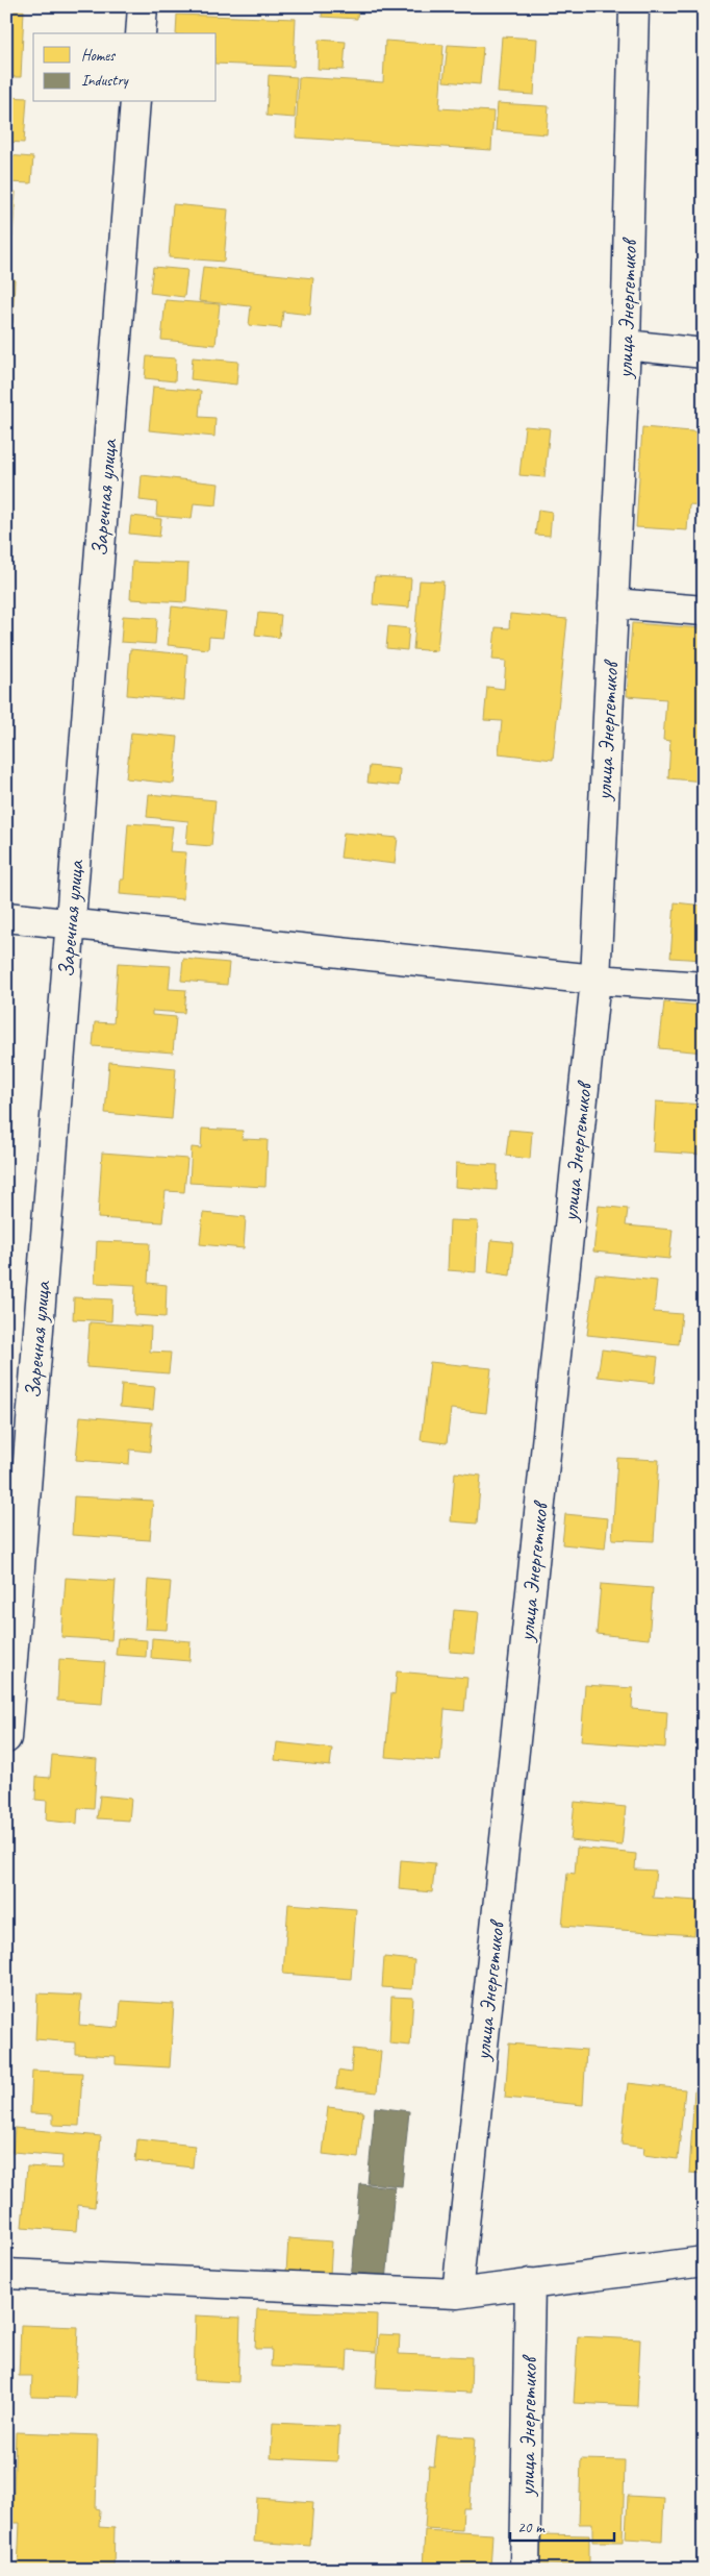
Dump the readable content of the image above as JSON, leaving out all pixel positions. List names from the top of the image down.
{
  "streets": {
    "street": ["улица Энергетиков", "Заречная улица"]
  },
  "legend": ["Homes", "Industry"],
  "scale_bar": "20 m"
}
